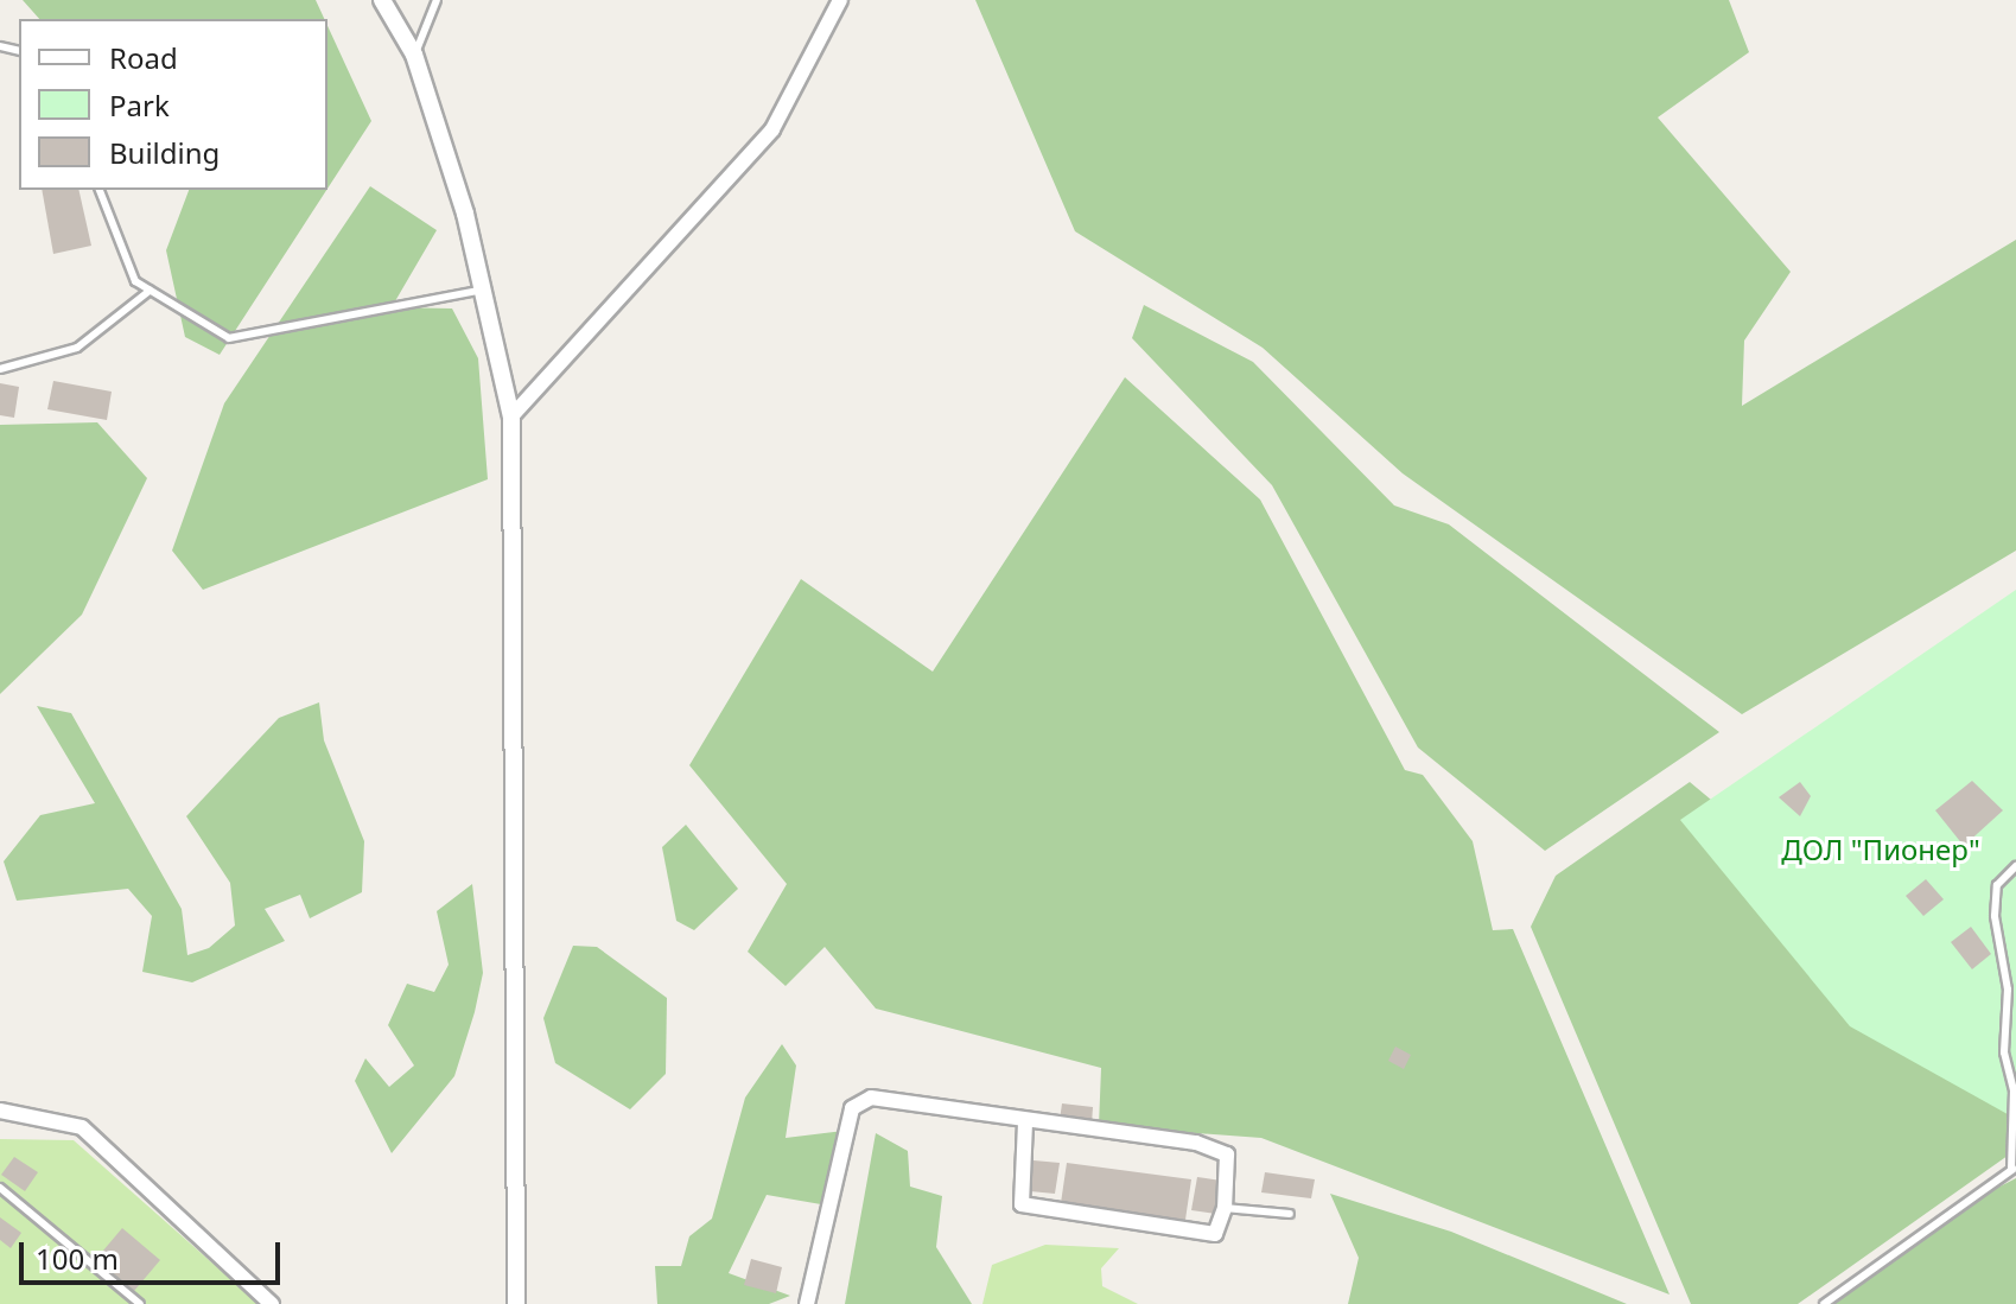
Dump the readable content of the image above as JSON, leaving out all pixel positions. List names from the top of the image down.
{
  "parks": ["ДОЛ \"Пионер\""],
  "legend": ["Road", "Park", "Building"],
  "scale_bar": "100 m"
}
